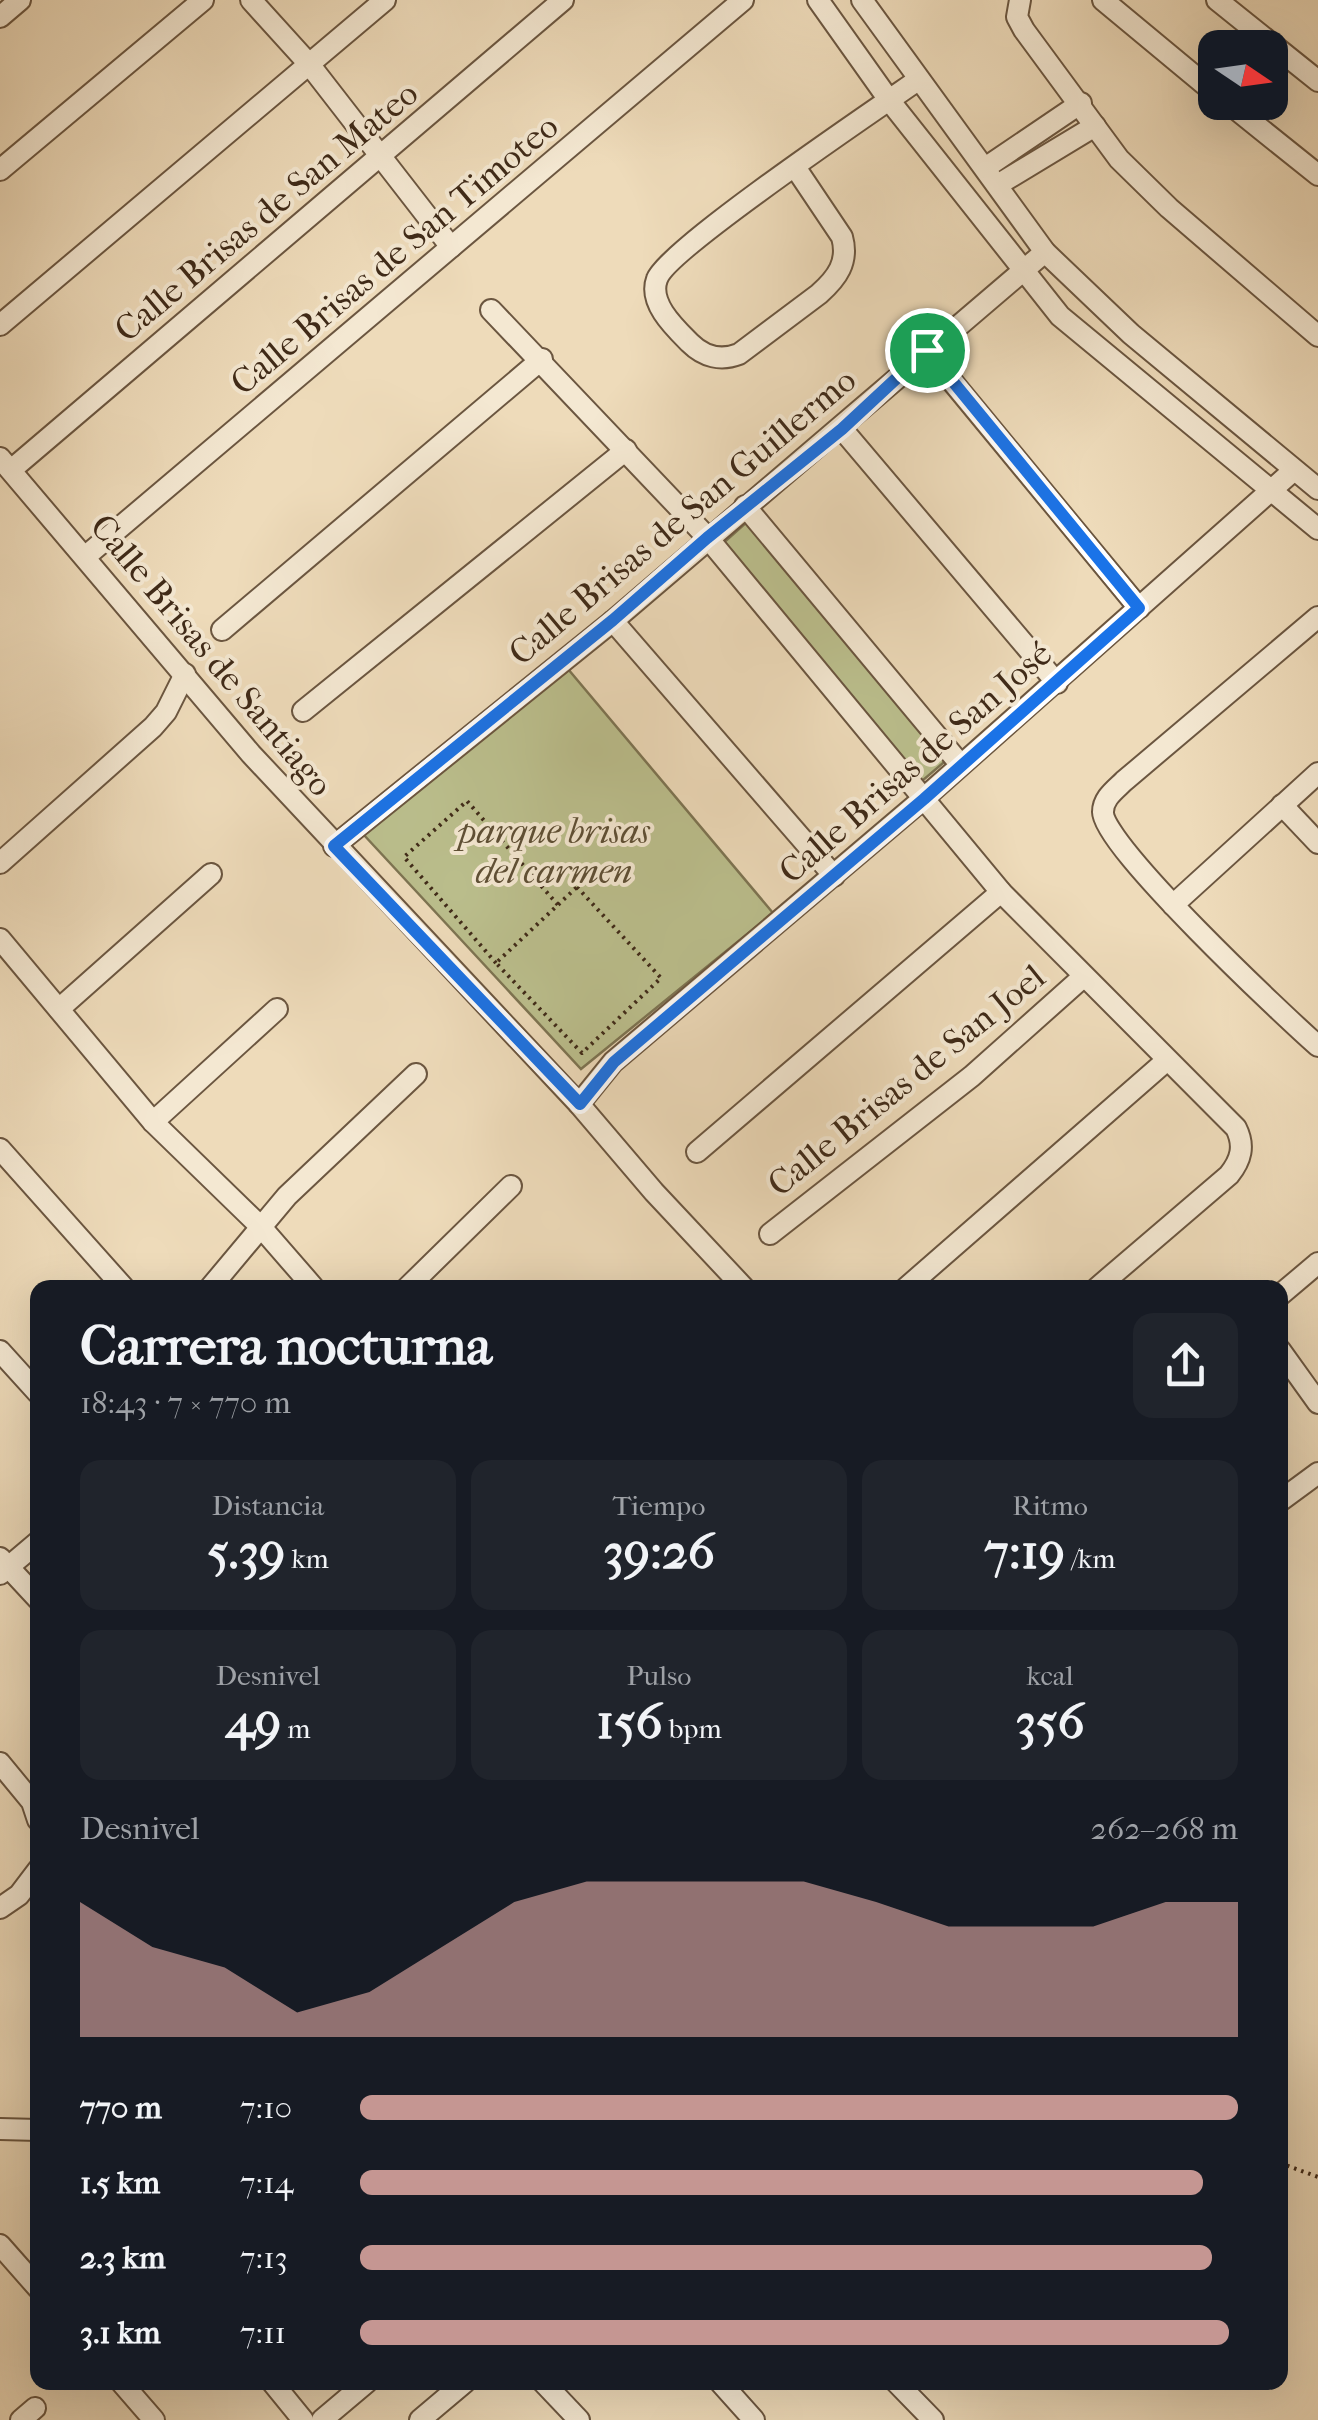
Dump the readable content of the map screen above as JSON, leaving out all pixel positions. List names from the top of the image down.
{
  "streets": {
    "street": [
      "Calle Brisas de San Mateo",
      "Calle Brisas de San Timoteo",
      "Calle Brisas de San Guillermo",
      "Calle Brisas de Santiago",
      "Calle Brisas de San José",
      "Calle Brisas de San Joel"
    ]
  },
  "crossings": [
    ["Calle Brisas de San Mateo", "Calle Brisas de Santiago"],
    ["Calle Brisas de San Timoteo", "Calle Brisas de Santiago"],
    ["Calle Brisas de San Guillermo", "Calle Brisas de Santiago"],
    ["Calle Brisas de Santiago", "Calle Brisas de San José"]
  ],
  "parks": ["parque brisas del carmen"],
  "north": "right",
  "page": {
    "heading": ["Carrera nocturna", "18:43 · 7 × 770 m"],
    "stats": [
      ["Distancia", "5.39 km"],
      ["Tiempo", "39:26"],
      ["Ritmo", "7:19 /km"],
      ["Desnivel", "49 m"],
      ["Pulso", "156 bpm"],
      ["kcal", "356"]
    ],
    "chart": ["Desnivel", "262–268 m"],
    "list": [
      {
        "name": "770 m",
        "note": "7:10"
      },
      {
        "name": "1.5 km",
        "note": "7:14"
      },
      {
        "name": "2.3 km",
        "note": "7:13"
      },
      {
        "name": "3.1 km",
        "note": "7:11"
      }
    ]
  }
}
